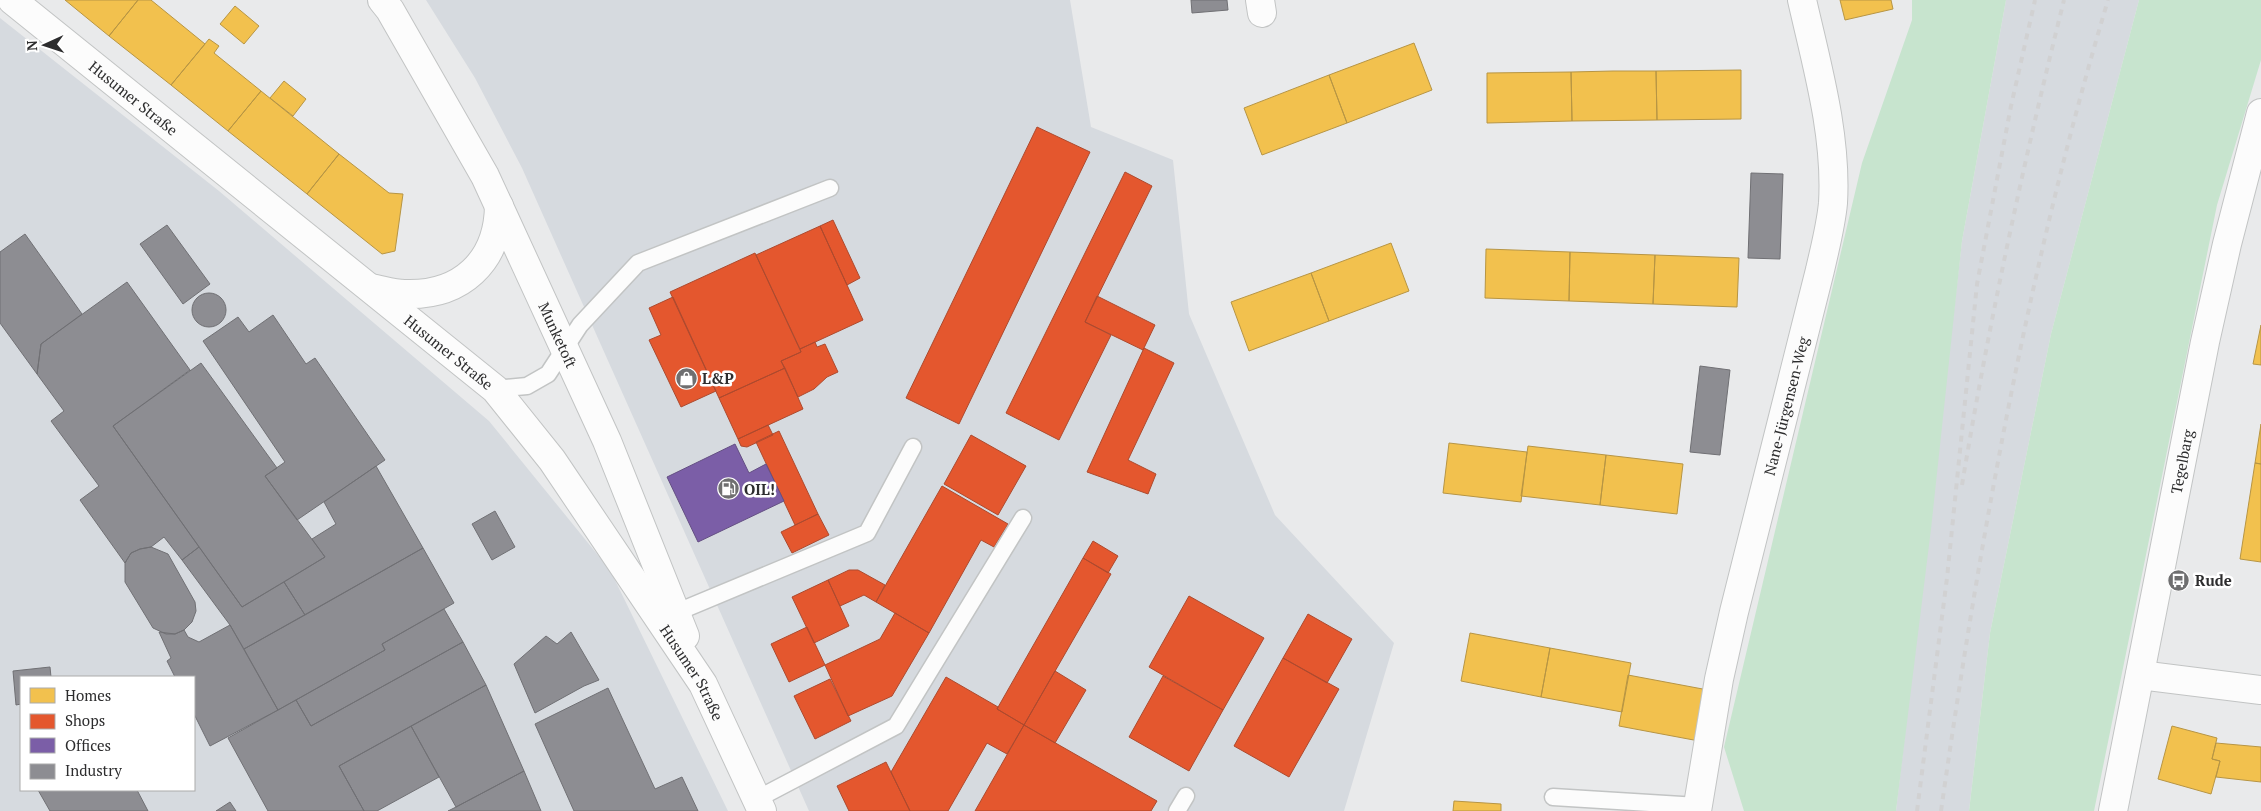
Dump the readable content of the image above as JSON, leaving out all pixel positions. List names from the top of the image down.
{
  "streets": {
    "main road": [
      "Husumer Straße",
      "Munketoft",
      "Nane-Jürgensen-Weg",
      "Tegelbarg"
    ]
  },
  "crossings": [
    ["Husumer Straße", "Munketoft"]
  ],
  "places": {
    "shop": ["L&P"],
    "fuel station": ["OIL!"],
    "bus stop": ["Rude"]
  },
  "legend": [
    "Homes",
    "Shops",
    "Offices",
    "Industry"
  ],
  "north": "left"
}
